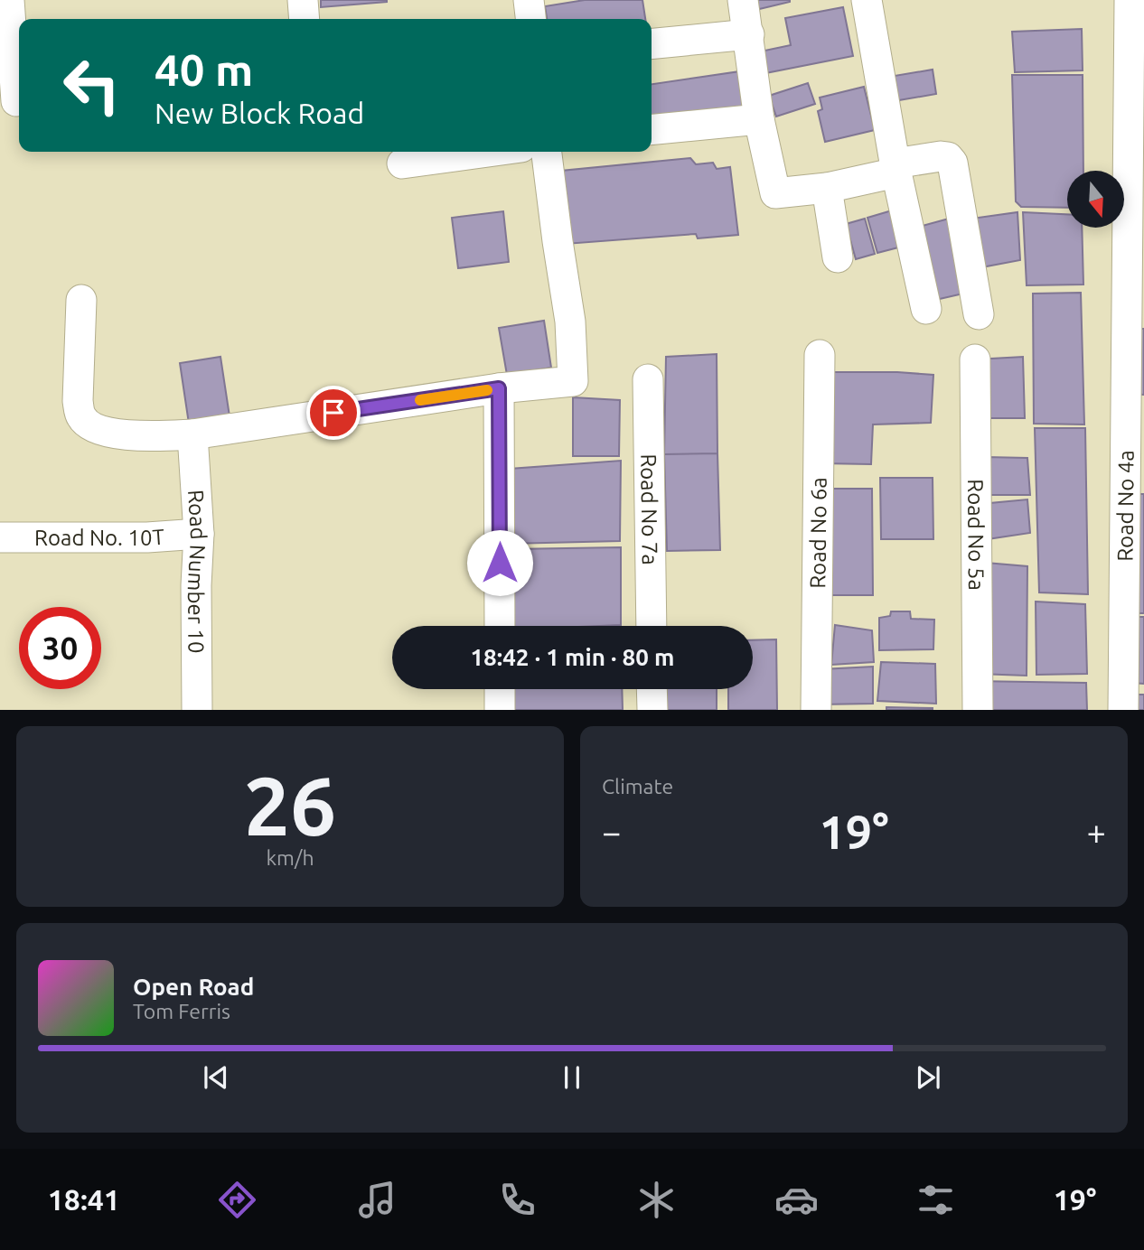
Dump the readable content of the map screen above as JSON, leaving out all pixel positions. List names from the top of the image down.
{
  "streets": {
    "street": [
      "Road No 4a",
      "Road No 7a",
      "Road No 6a",
      "Road No 5a",
      "Road No. 10T",
      "Road Number 10"
    ]
  },
  "crossings": [
    ["Road No. 10T", "Road Number 10"]
  ],
  "north": "bottom",
  "page": {
    "turn": ["40 m", "New Block Road"],
    "limit": "30",
    "trip": "18:42 · 1 min · 80 m",
    "tile": [
      ["26", "km/h"],
      "Climate"
    ],
    "heat": ["−", "19°", "+"],
    "song": ["Open Road", "Tom Ferris"],
    "tabs": ["18:41", "19°"]
  }
}
